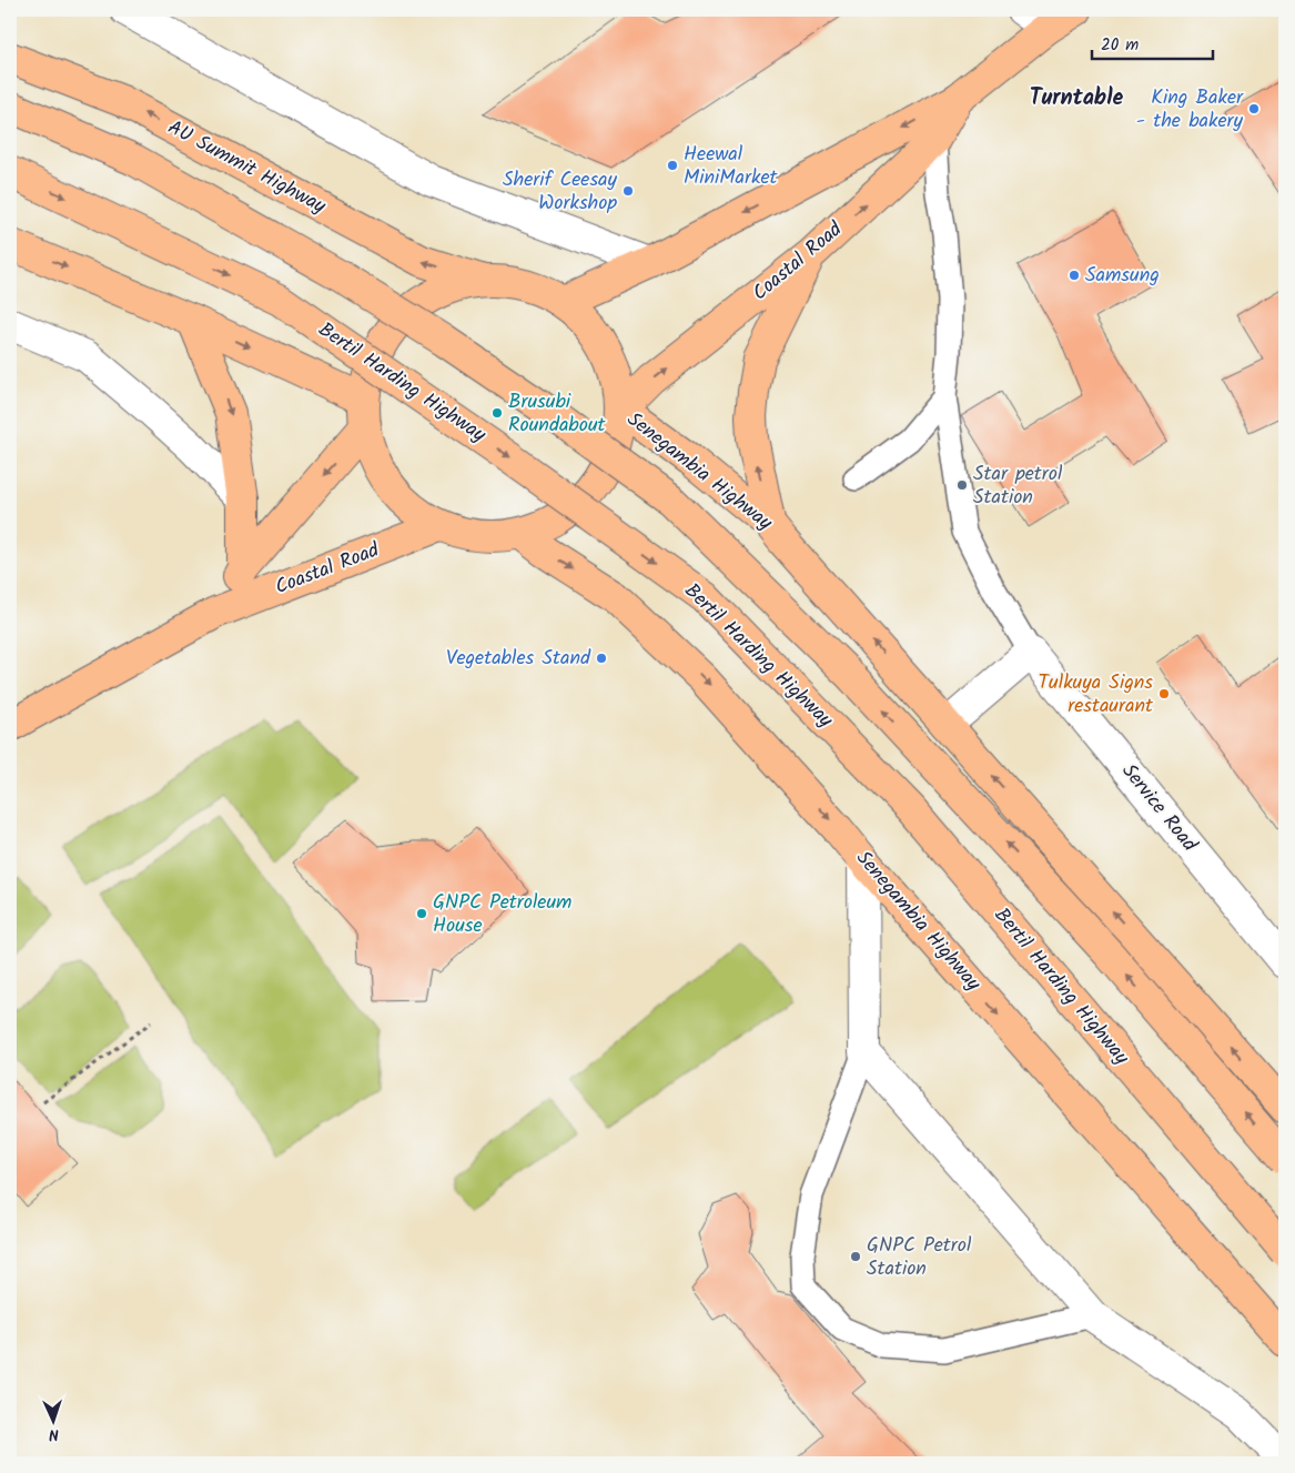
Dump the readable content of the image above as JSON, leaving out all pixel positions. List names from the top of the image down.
{
  "streets": {
    "main road": [
      "AU Summit Highway",
      "Coastal Road",
      "Bertil Harding Highway",
      "Senegambia Highway"
    ],
    "street": ["Service Road"]
  },
  "crossings": [
    ["Coastal Road", "Senegambia Highway"]
  ],
  "districts": ["Turntable"],
  "places": [
    "King Baker - the bakery",
    "Heewal MiniMarket",
    "Sherif Ceesay Workshop",
    "Samsung",
    "Brusubi Roundabout",
    "Star petrol Station",
    "Vegetables Stand",
    "Tulkuya Signs restaurant",
    "GNPC Petroleum House",
    "GNPC Petrol Station"
  ],
  "scale_bar": "20 m",
  "north": "bottom"
}
